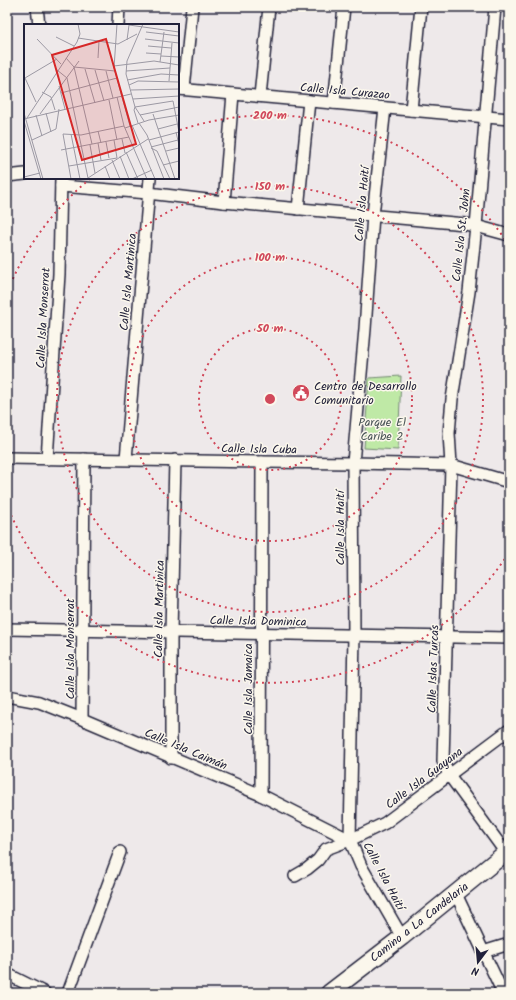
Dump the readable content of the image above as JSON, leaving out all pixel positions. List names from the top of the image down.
{
  "streets": {
    "street": [
      "Calle Isla Curazao",
      "Calle Isla Haití",
      "Calle Isla St. John",
      "Calle Isla Martinica",
      "Calle Isla Monserrat",
      "Calle Isla Cuba",
      "Calle Isla Dominica",
      "Calle Islas Turcas",
      "Calle Isla Jamaica",
      "Calle Isla Caimán",
      "Calle Isla Guayana",
      "Camino a La Candelaria"
    ]
  },
  "crossings": [
    ["Calle Isla Curazao", "Calle Isla Haití"],
    ["Calle Isla Curazao", "Calle Isla St. John"],
    ["Calle Isla Haití", "Calle Isla Cuba"],
    ["Calle Isla Haití", "Calle Isla Dominica"],
    ["Calle Isla Haití", "Calle Isla Caimán"],
    ["Calle Isla Haití", "Calle Isla Guayana"],
    ["Calle Isla Haití", "Camino a La Candelaria"],
    ["Calle Isla St. John", "Calle Isla Cuba"],
    ["Calle Isla St. John", "Calle Islas Turcas"],
    ["Calle Isla Martinica", "Calle Isla Cuba"],
    ["Calle Isla Martinica", "Calle Isla Dominica"],
    ["Calle Isla Martinica", "Calle Isla Caimán"],
    ["Calle Isla Monserrat", "Calle Isla Cuba"],
    ["Calle Isla Monserrat", "Calle Isla Dominica"],
    ["Calle Isla Monserrat", "Calle Isla Caimán"],
    ["Calle Isla Cuba", "Calle Islas Turcas"],
    ["Calle Isla Cuba", "Calle Isla Jamaica"],
    ["Calle Isla Dominica", "Calle Islas Turcas"],
    ["Calle Isla Dominica", "Calle Isla Jamaica"],
    ["Calle Islas Turcas", "Calle Isla Guayana"],
    ["Calle Islas Turcas", "Camino a La Candelaria"],
    ["Calle Isla Jamaica", "Calle Isla Caimán"],
    ["Calle Isla Caimán", "Calle Isla Guayana"]
  ],
  "parks": ["Parque El Caribe 2"],
  "places": {
    "public building": ["Centro de Desarrollo Comunitario"]
  },
  "north": "bottom",
  "rings": [
    "200 m",
    "150 m",
    "100 m",
    "50 m"
  ]
}
